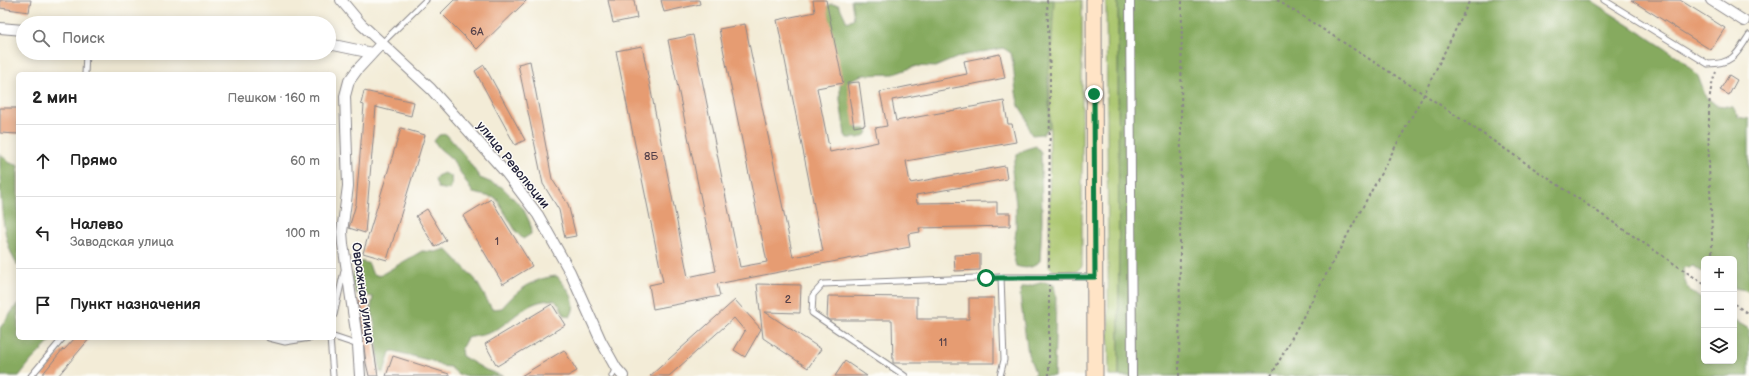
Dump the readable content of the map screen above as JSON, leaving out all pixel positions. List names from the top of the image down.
{
  "streets": {
    "street": ["улица Революции", "Овражная улица"]
  },
  "crossings": [
    ["улица Революции", "Овражная улица"]
  ],
  "house_numbers": [
    "6А",
    "8Б",
    "1",
    "2",
    "11"
  ],
  "page": {
    "search": "Поиск",
    "heading": ["2 мин", "Пешком · 160 m"],
    "list": [
      ["Прямо", "60 m"],
      ["Налево", "Заводская улица", "100 m"],
      "Пункт назначения"
    ],
    "map_buttons": ["+", "−"]
  }
}
